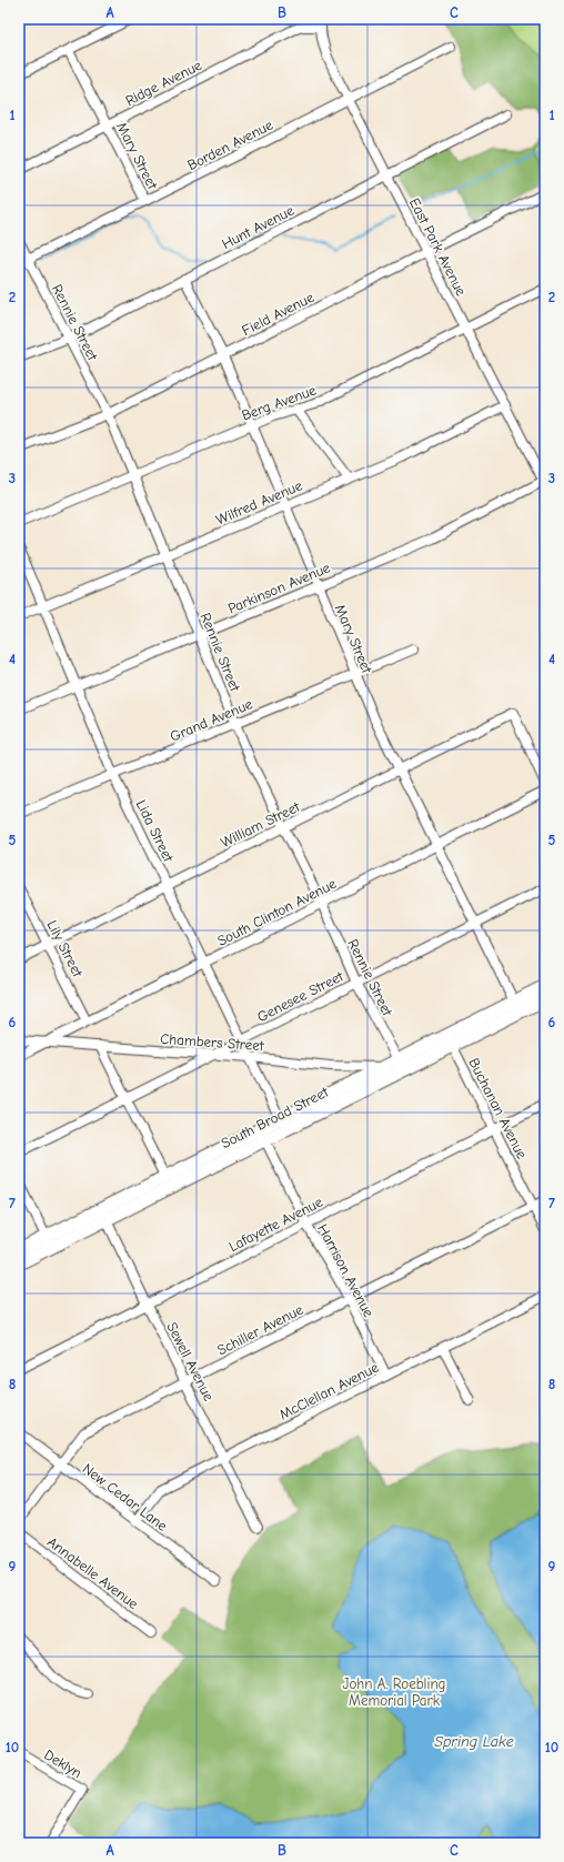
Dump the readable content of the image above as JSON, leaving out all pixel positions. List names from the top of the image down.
{
  "streets": {
    "main road": ["South Broad Street"],
    "street": [
      "Ridge Avenue",
      "Borden Avenue",
      "Mary Street",
      "Hunt Avenue",
      "East Park Avenue",
      "Field Avenue",
      "Rennie Street",
      "Berg Avenue",
      "Wilfred Avenue",
      "Parkinson Avenue",
      "Grand Avenue",
      "William Street",
      "Lida Street",
      "South Clinton Avenue",
      "Lily Street",
      "Genesee Street",
      "Chambers Street",
      "Buchanan Avenue",
      "Lafayette Avenue",
      "Harrison Avenue",
      "Schiller Avenue",
      "Sewell Avenue",
      "McClellan Avenue",
      "New Cedar Lane",
      "Annabelle Avenue",
      "Deklyn"
    ]
  },
  "crossings": [
    ["Ridge Avenue", "Mary Street"],
    ["Ridge Avenue", "East Park Avenue"],
    ["Borden Avenue", "Mary Street"],
    ["Borden Avenue", "East Park Avenue"],
    ["Borden Avenue", "Rennie Street"],
    ["Mary Street", "Hunt Avenue"],
    ["Mary Street", "Field Avenue"],
    ["Mary Street", "Berg Avenue"],
    ["Mary Street", "Wilfred Avenue"],
    ["Mary Street", "Parkinson Avenue"],
    ["Mary Street", "Grand Avenue"],
    ["Mary Street", "William Street"],
    ["Mary Street", "South Clinton Avenue"],
    ["Mary Street", "Genesee Street"],
    ["Mary Street", "South Broad Street"],
    ["Hunt Avenue", "East Park Avenue"],
    ["Hunt Avenue", "Rennie Street"],
    ["East Park Avenue", "Field Avenue"],
    ["East Park Avenue", "Berg Avenue"],
    ["East Park Avenue", "Wilfred Avenue"],
    ["East Park Avenue", "Parkinson Avenue"],
    ["Field Avenue", "Rennie Street"],
    ["Rennie Street", "Berg Avenue"],
    ["Rennie Street", "Wilfred Avenue"],
    ["Rennie Street", "Parkinson Avenue"],
    ["Rennie Street", "Grand Avenue"],
    ["Rennie Street", "William Street"],
    ["Rennie Street", "South Clinton Avenue"],
    ["Rennie Street", "Genesee Street"],
    ["Rennie Street", "South Broad Street"],
    ["Wilfred Avenue", "Lida Street"],
    ["Parkinson Avenue", "Lida Street"],
    ["Grand Avenue", "Lida Street"],
    ["William Street", "Lida Street"],
    ["William Street", "Lily Street"],
    ["Lida Street", "South Clinton Avenue"],
    ["Lida Street", "Genesee Street"],
    ["Lida Street", "Chambers Street"],
    ["Lida Street", "South Broad Street"],
    ["South Clinton Avenue", "Lily Street"],
    ["South Clinton Avenue", "Chambers Street"],
    ["Genesee Street", "Chambers Street"],
    ["Chambers Street", "South Broad Street"],
    ["Buchanan Avenue", "South Broad Street"],
    ["Buchanan Avenue", "Lafayette Avenue"],
    ["Buchanan Avenue", "Schiller Avenue"],
    ["South Broad Street", "Harrison Avenue"],
    ["South Broad Street", "Sewell Avenue"],
    ["Lafayette Avenue", "Harrison Avenue"],
    ["Lafayette Avenue", "Sewell Avenue"],
    ["Harrison Avenue", "Schiller Avenue"],
    ["Harrison Avenue", "McClellan Avenue"],
    ["Schiller Avenue", "Sewell Avenue"],
    ["Schiller Avenue", "New Cedar Lane"],
    ["Sewell Avenue", "McClellan Avenue"],
    ["McClellan Avenue", "New Cedar Lane"]
  ],
  "water": ["Spring Lake"],
  "parks": ["John A. Roebling Memorial Park"],
  "grid": {
    "columns": ["A", "B", "C"],
    "rows": [
      "1",
      "2",
      "3",
      "4",
      "5",
      "6",
      "7",
      "8",
      "9",
      "10"
    ]
  }
}
